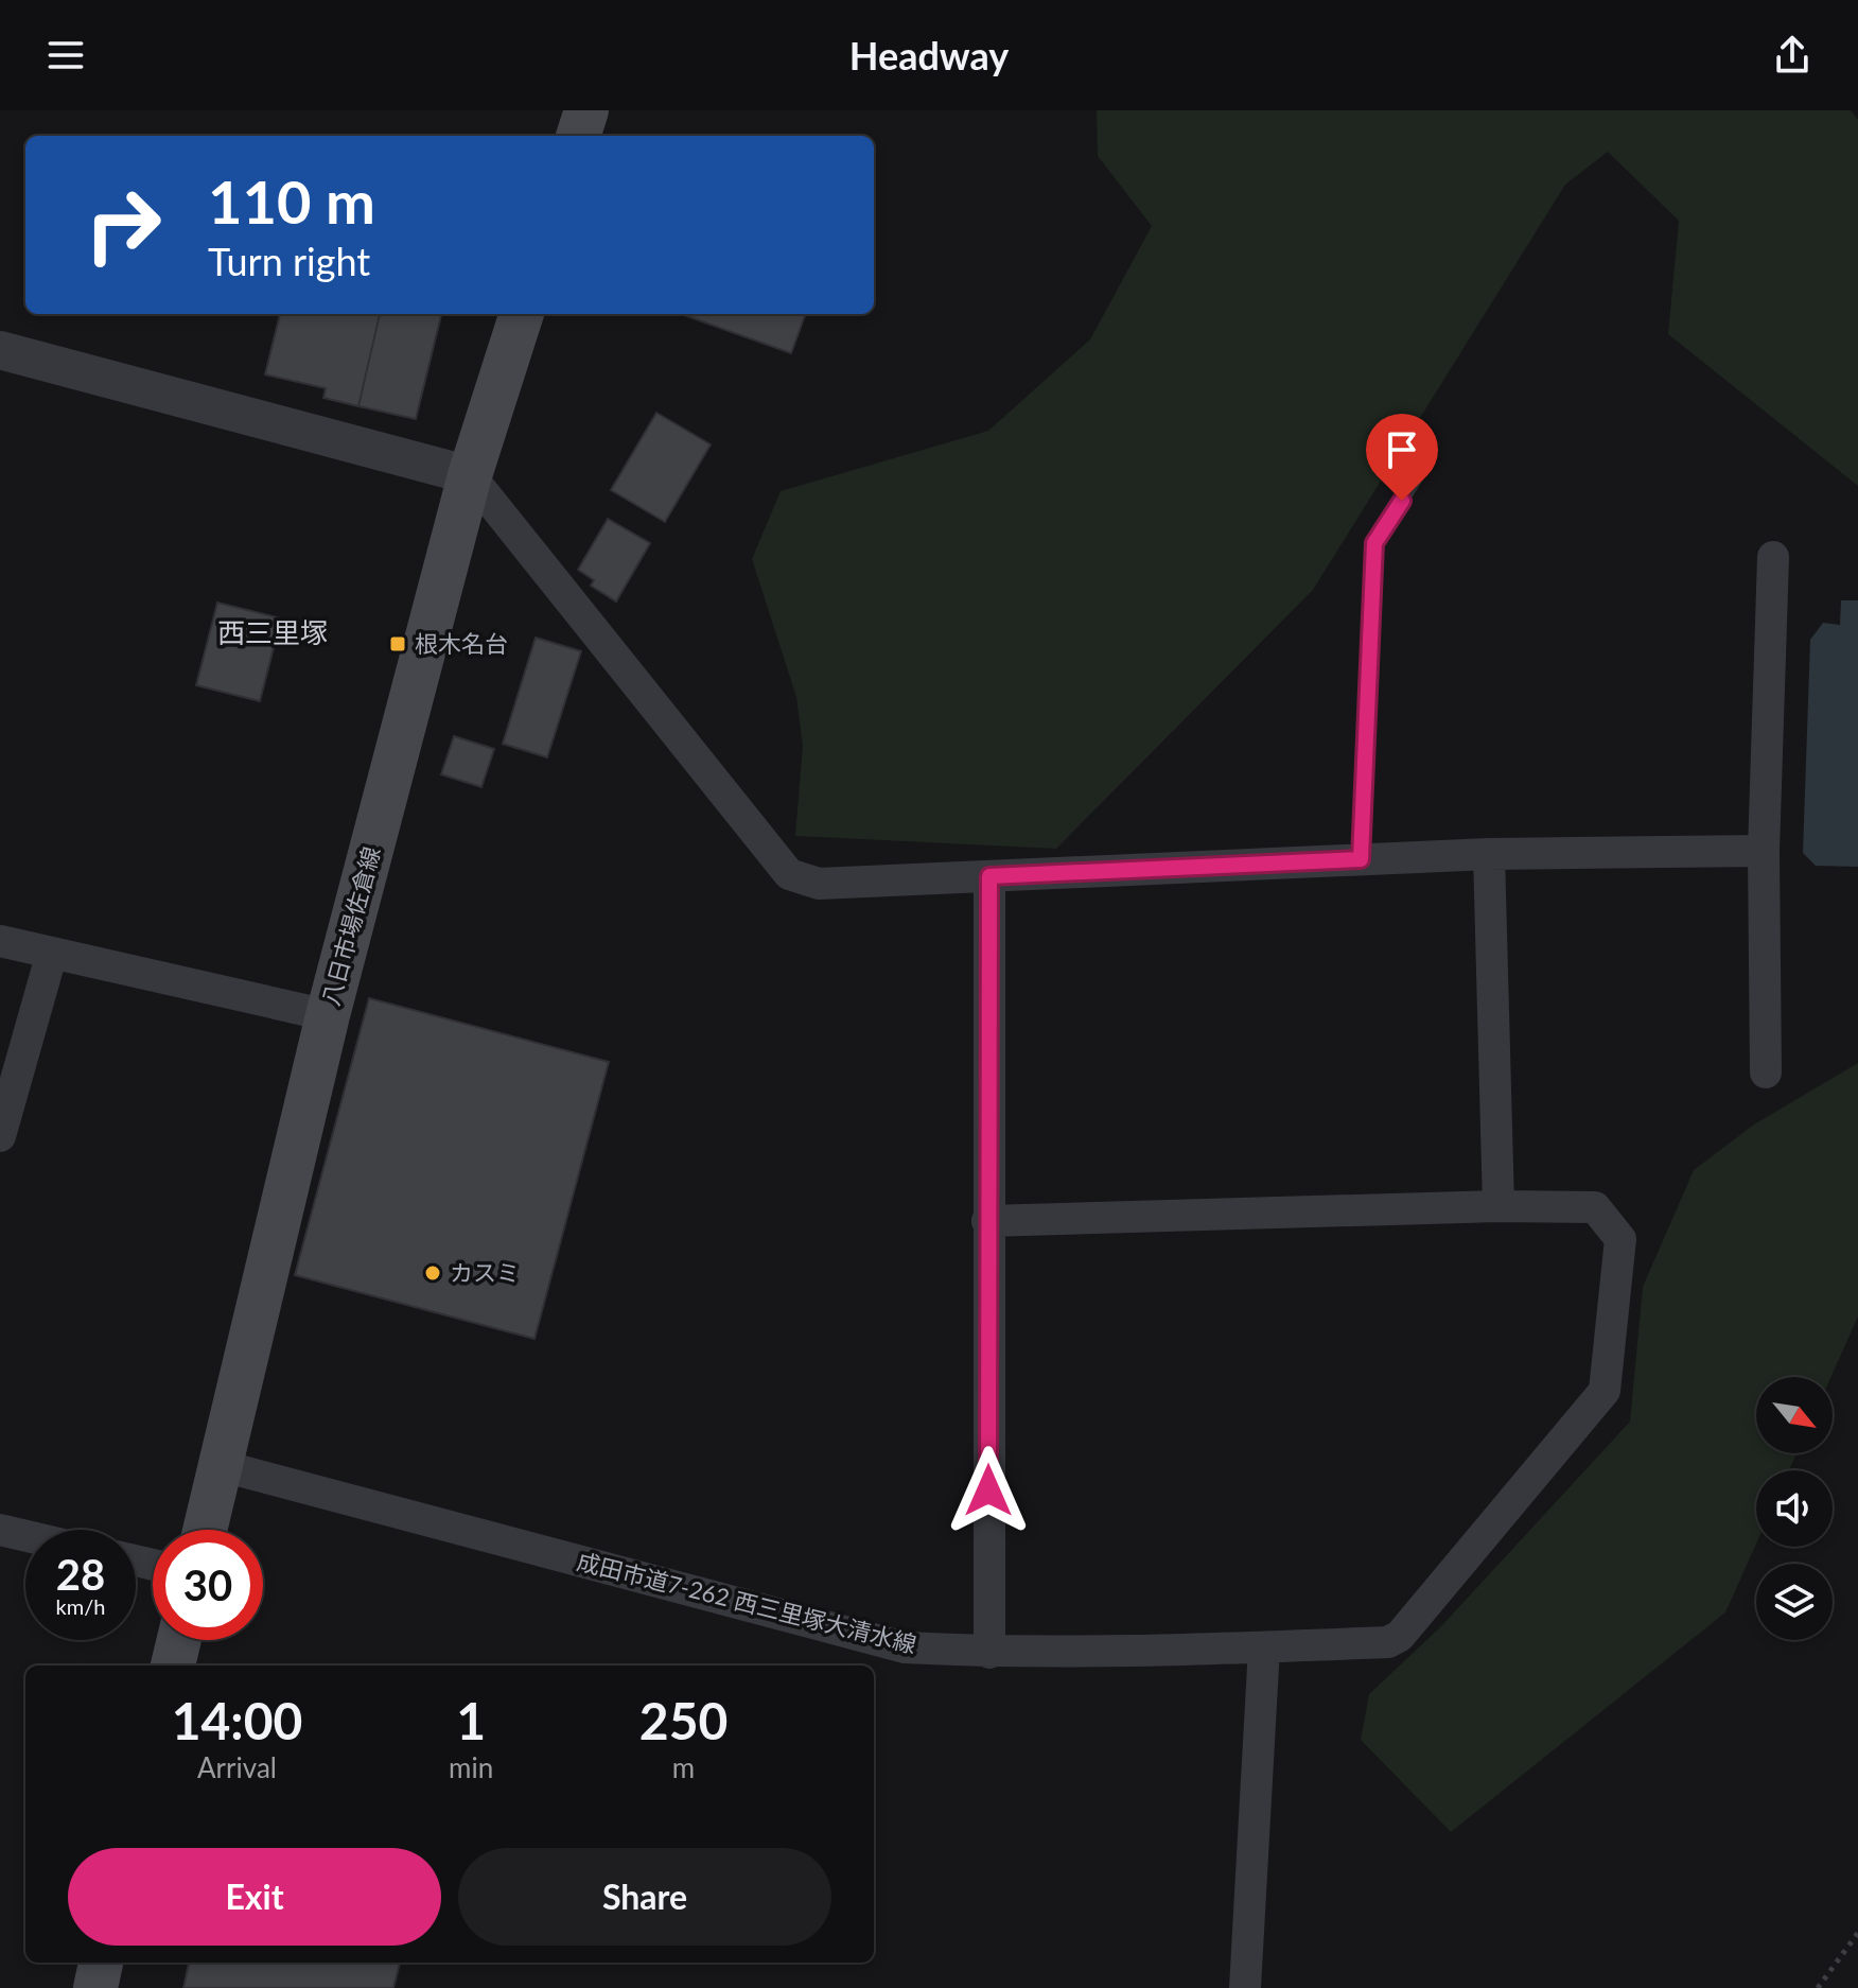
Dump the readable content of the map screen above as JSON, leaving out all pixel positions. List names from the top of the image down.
{
  "streets": {
    "main road": ["八日市場佐倉線"],
    "street": ["成田市道7-262 西三里塚大清水線"]
  },
  "crossings": [
    ["八日市場佐倉線", "成田市道7-262 西三里塚大清水線"]
  ],
  "districts": ["西三里塚"],
  "places": {
    "transit": ["根木名台"],
    "other": ["カスミ"]
  },
  "north": "bottom right",
  "page": {
    "header": "Headway",
    "turn": ["110 m", "Turn right"],
    "speed": "28 km/h",
    "limit": "30",
    "eta": [
      "14:00",
      "Arrival",
      "1",
      "min",
      "250",
      "m"
    ],
    "buttons": ["Exit", "Share"]
  }
}
